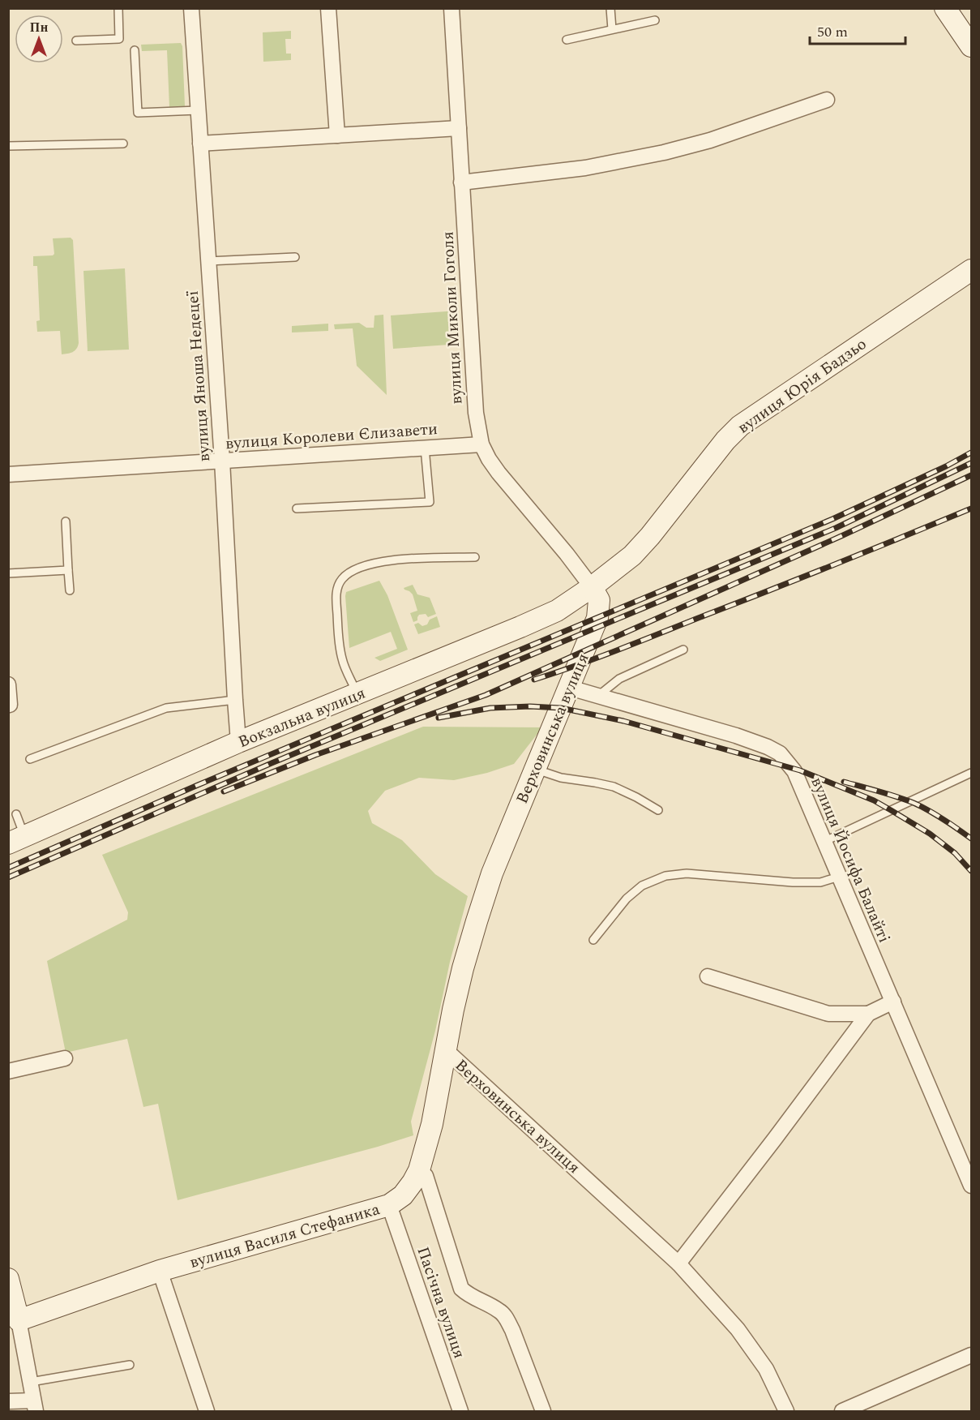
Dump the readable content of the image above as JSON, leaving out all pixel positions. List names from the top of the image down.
{
  "streets": {
    "street": [
      "вулиця Миколи Гоголя",
      "вулиця Яноша Недецеї",
      "вулиця Юрія Бадзьо",
      "вулиця Королеви Єлизавети",
      "Вокзальна вулиця",
      "Верховинська вулиця",
      "вулиця Йосифа Балайті",
      "вулиця Василя Стефаника",
      "Пасічна вулиця"
    ]
  },
  "crossings": [
    ["вулиця Миколи Гоголя", "вулиця Юрія Бадзьо"],
    ["вулиця Миколи Гоголя", "вулиця Королеви Єлизавети"],
    ["вулиця Миколи Гоголя", "Вокзальна вулиця"],
    ["вулиця Миколи Гоголя", "Верховинська вулиця"],
    ["вулиця Яноша Недецеї", "вулиця Королеви Єлизавети"],
    ["вулиця Яноша Недецеї", "Вокзальна вулиця"],
    ["вулиця Юрія Бадзьо", "Вокзальна вулиця"],
    ["вулиця Юрія Бадзьо", "Верховинська вулиця"],
    ["Вокзальна вулиця", "Верховинська вулиця"],
    ["Верховинська вулиця", "вулиця Йосифа Балайті"],
    ["Верховинська вулиця", "вулиця Василя Стефаника"],
    ["вулиця Василя Стефаника", "Пасічна вулиця"]
  ],
  "scale_bar": "50 m",
  "north": "top"
}
